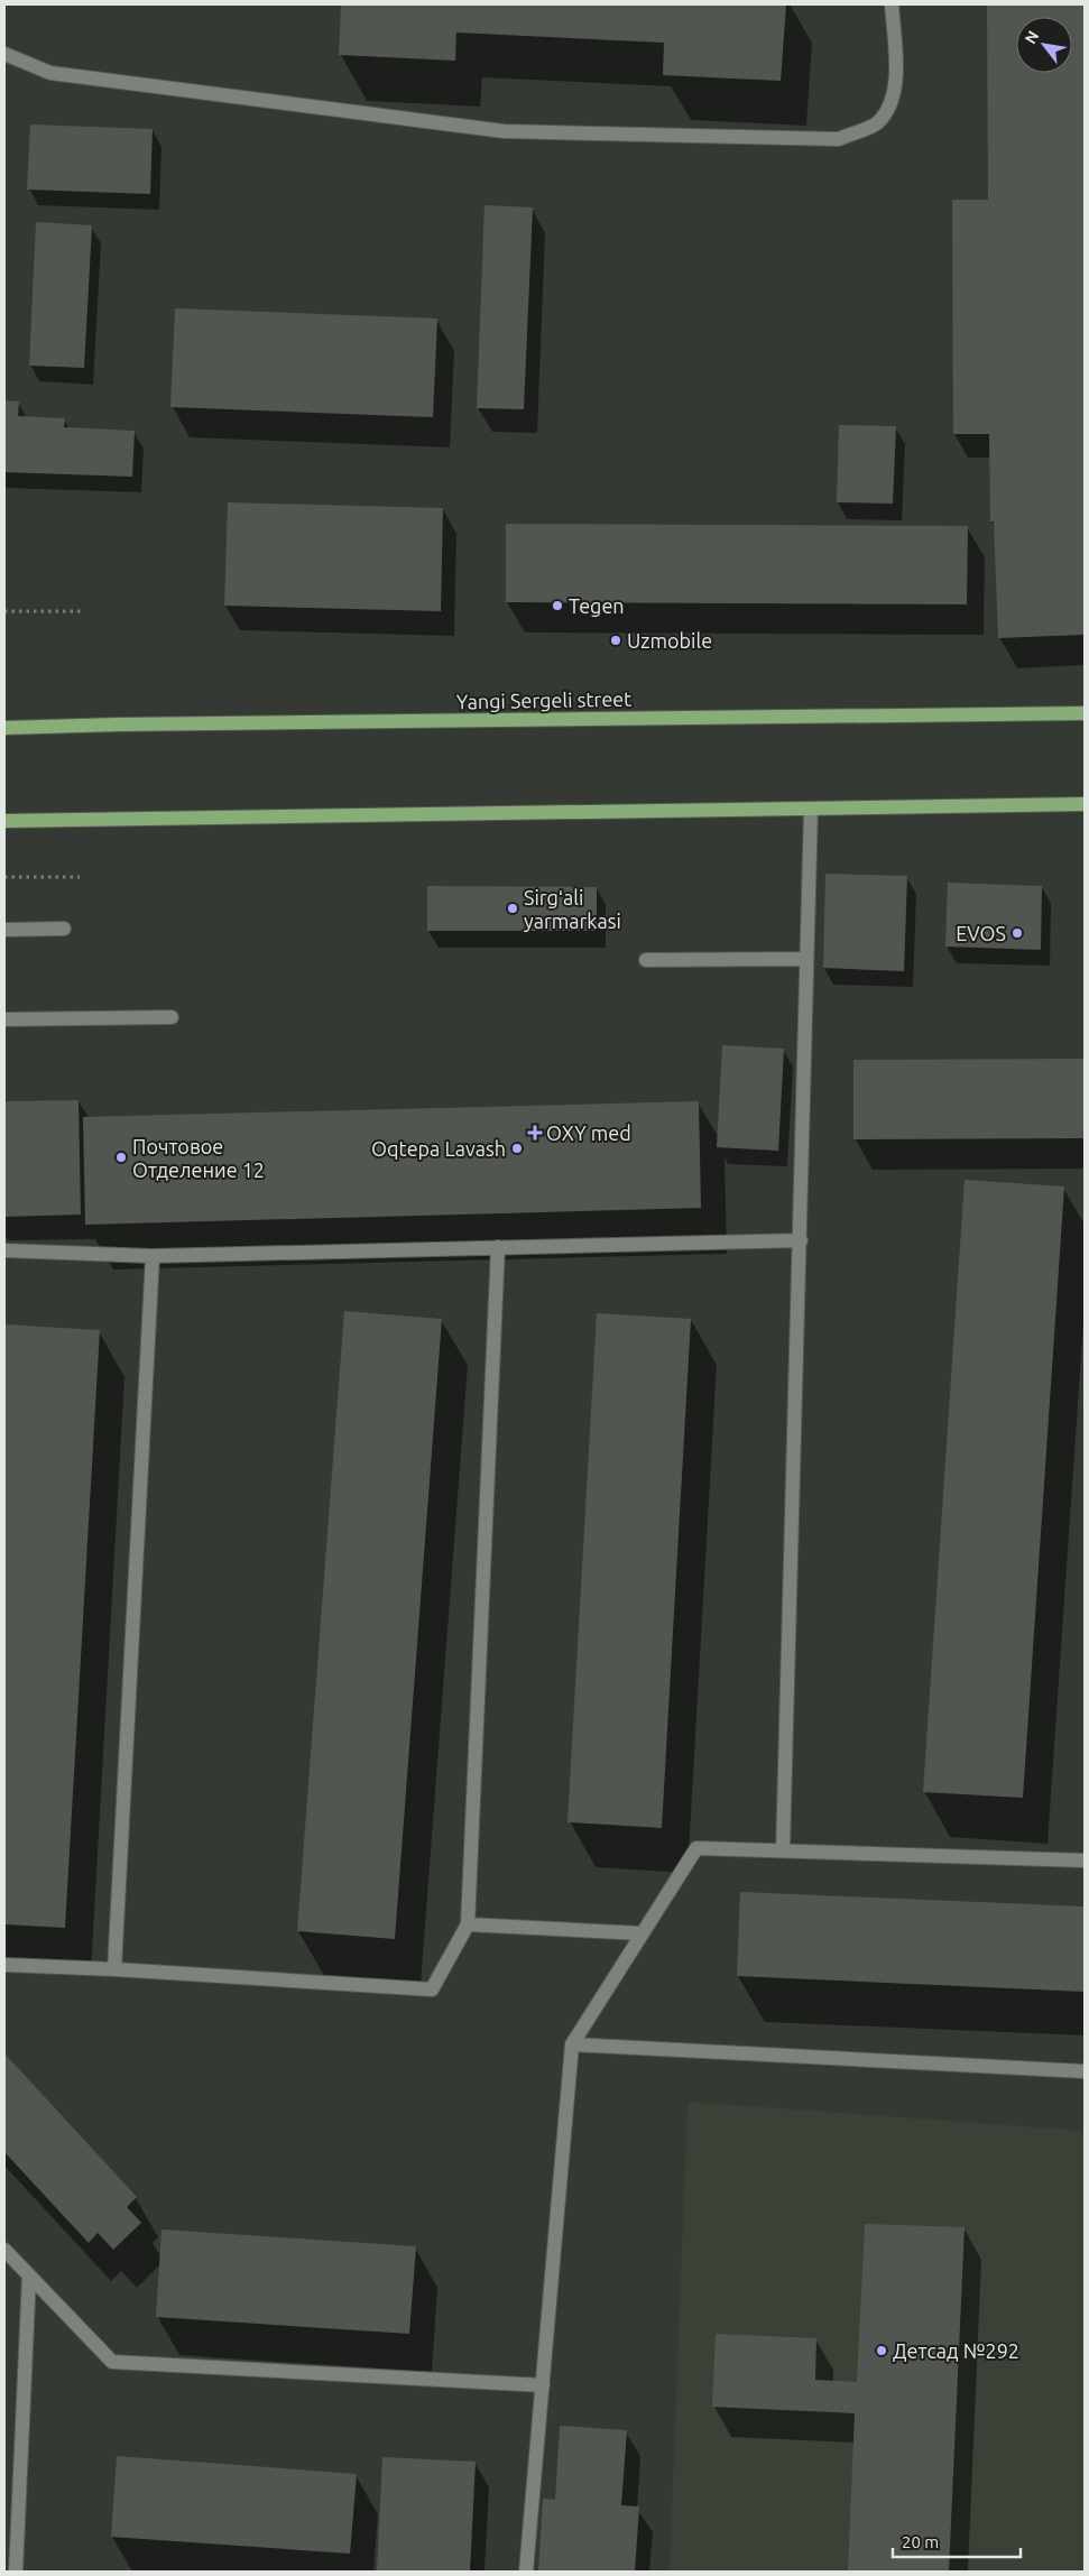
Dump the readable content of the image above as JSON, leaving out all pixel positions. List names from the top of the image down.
{
  "streets": {
    "main road": ["Yangi Sergeli street"]
  },
  "places": {
    "other": [
      "Tegen",
      "Uzmobile",
      "Sirgʻali yarmarkasi",
      "EVOS",
      "Oqtepa Lavash",
      "Почтовое Отделение 12",
      "Детсад №292"
    ],
    "health": ["OXY med"]
  },
  "scale_bar": "20 m",
  "north": "top left"
}
